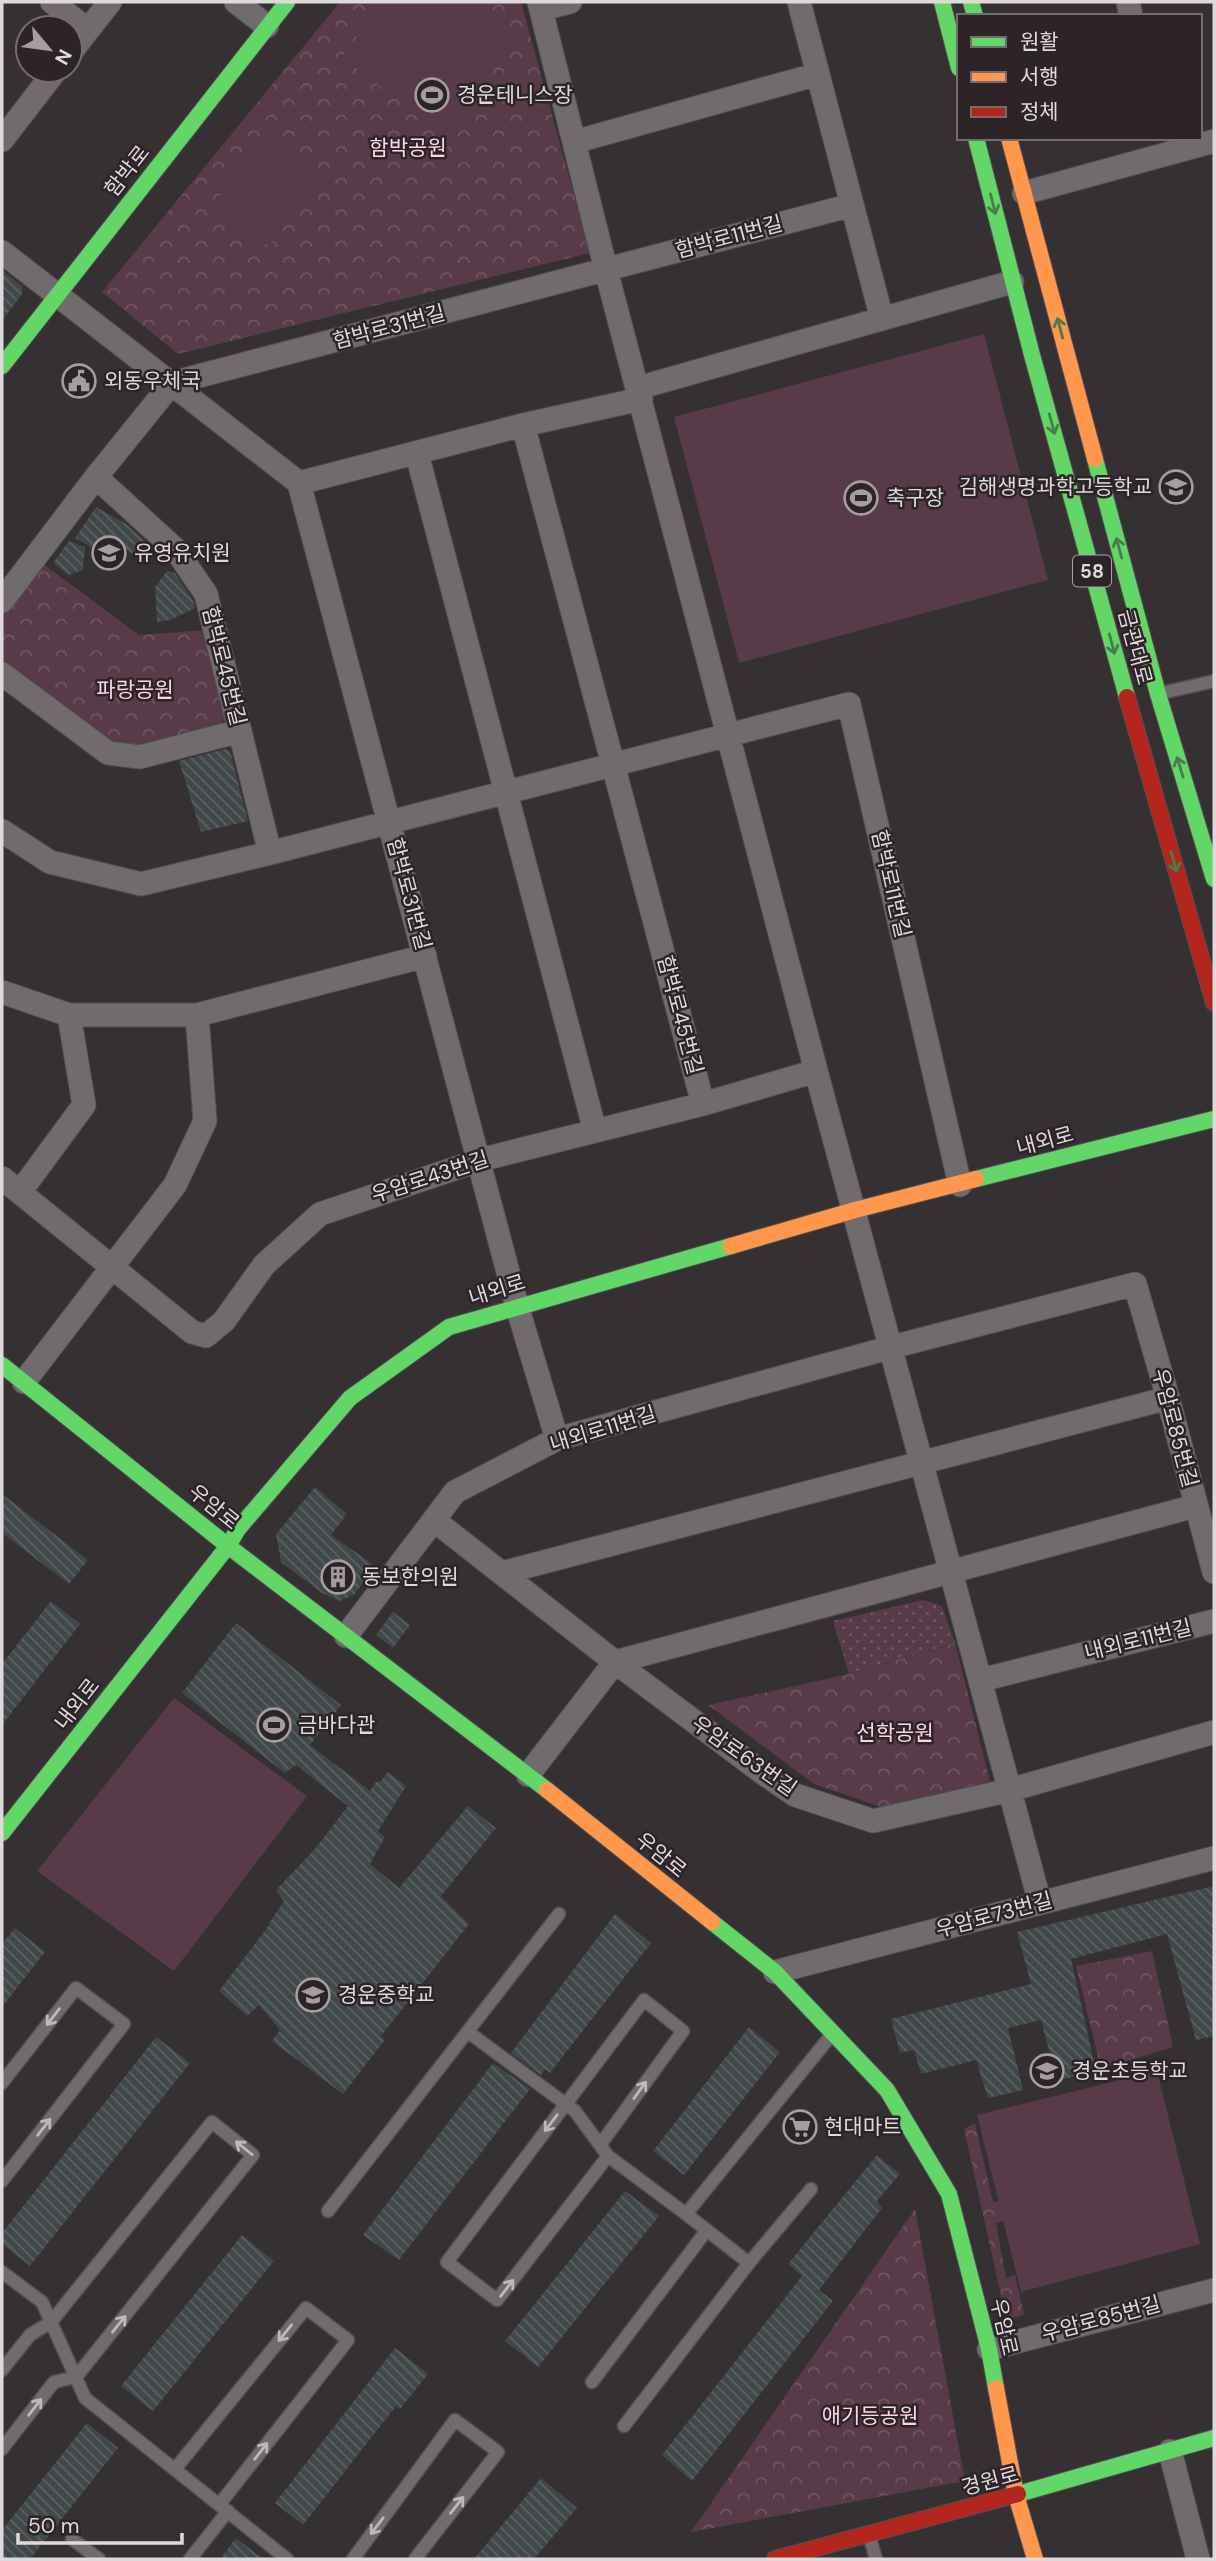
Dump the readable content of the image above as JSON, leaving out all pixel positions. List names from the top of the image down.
{
  "streets": {
    "street": [
      "함박로",
      "함박로11번길",
      "함박로31번길",
      "58",
      "금관대로",
      "함박로45번길",
      "내외로",
      "우암로43번길",
      "우암로85번길",
      "내외로11번길",
      "우암로",
      "우암로63번길",
      "우암로73번길",
      "경원로"
    ]
  },
  "crossings": [
    ["함박로11번길", "함박로31번길"],
    ["함박로11번길", "내외로"],
    ["함박로31번길", "내외로"],
    ["함박로31번길", "우암로43번길"],
    ["함박로31번길", "내외로11번길"],
    ["함박로45번길", "우암로43번길"],
    ["내외로", "우암로"],
    ["우암로85번길", "내외로11번길"],
    ["우암로85번길", "우암로"],
    ["내외로11번길", "우암로"],
    ["내외로11번길", "우암로63번길"],
    ["우암로", "우암로73번길"],
    ["우암로", "경원로"]
  ],
  "parks": [
    "함박공원",
    "파랑공원",
    "선학공원",
    "애기등공원"
  ],
  "places": {
    "sports": ["경운테니스장", "축구장", "금바다관"],
    "public building": ["외동우체국"],
    "school or university": [
      "김해생명과학고등학교",
      "유영유치원",
      "경운중학교",
      "경운초등학교"
    ],
    "building": ["동보한의원"],
    "supermarket": ["현대마트"]
  },
  "legend": ["원활", "서행", "정체"],
  "scale_bar": "50 m",
  "north": "bottom right"
}
